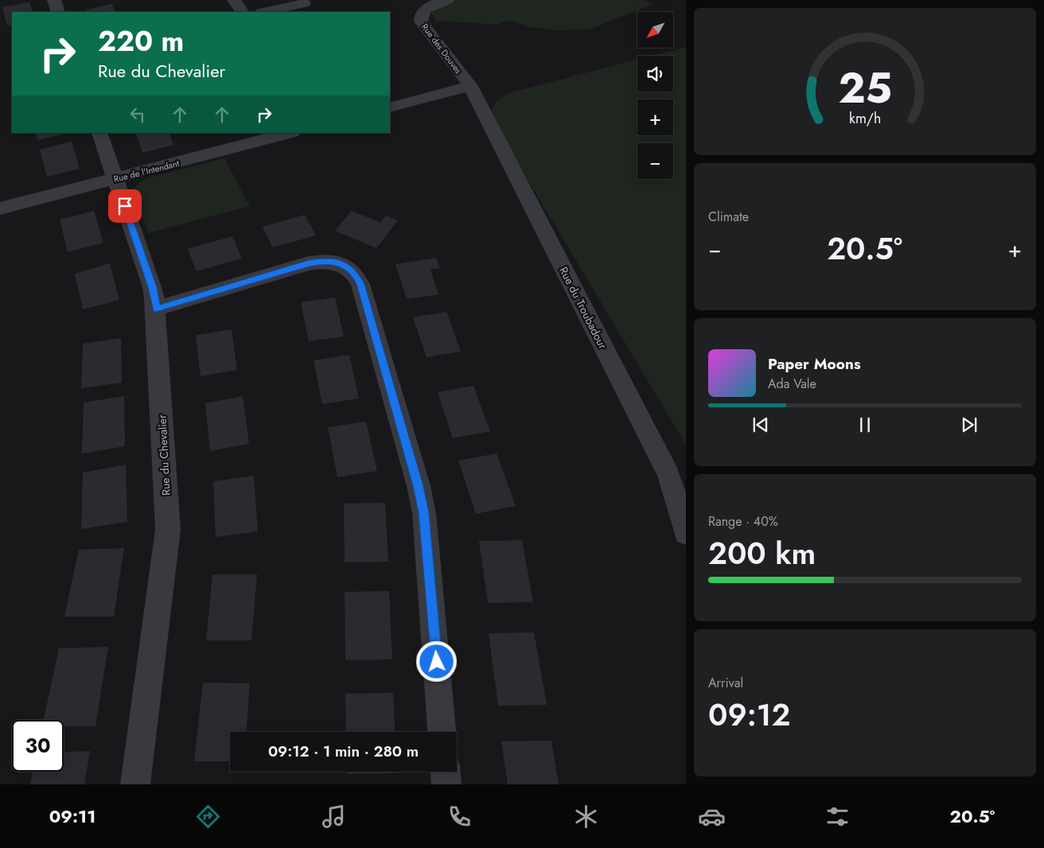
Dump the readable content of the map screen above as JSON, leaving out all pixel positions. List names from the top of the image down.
{
  "streets": {
    "street": [
      "Rue des Douves",
      "Rue de l'Intendant",
      "Rue du Troubadour",
      "Rue du Chevalier"
    ]
  },
  "crossings": [
    ["Rue des Douves", "Rue du Troubadour"],
    ["Rue de l'Intendant", "Rue du Chevalier"]
  ],
  "north": "bottom left",
  "page": {
    "map_buttons": ["+", "−"],
    "turn": ["220 m", "Rue du Chevalier"],
    "tile": [
      "Climate",
      ["Range · 40%", "200 km"],
      ["Arrival", "09:12"]
    ],
    "heat": ["−", "20.5°", "+"],
    "song": ["Paper Moons", "Ada Vale"],
    "limit": "30",
    "trip": "09:12 · 1 min · 280 m",
    "tabs": ["09:11", "20.5°"],
    "gauge": ["25", "km/h"]
  }
}
